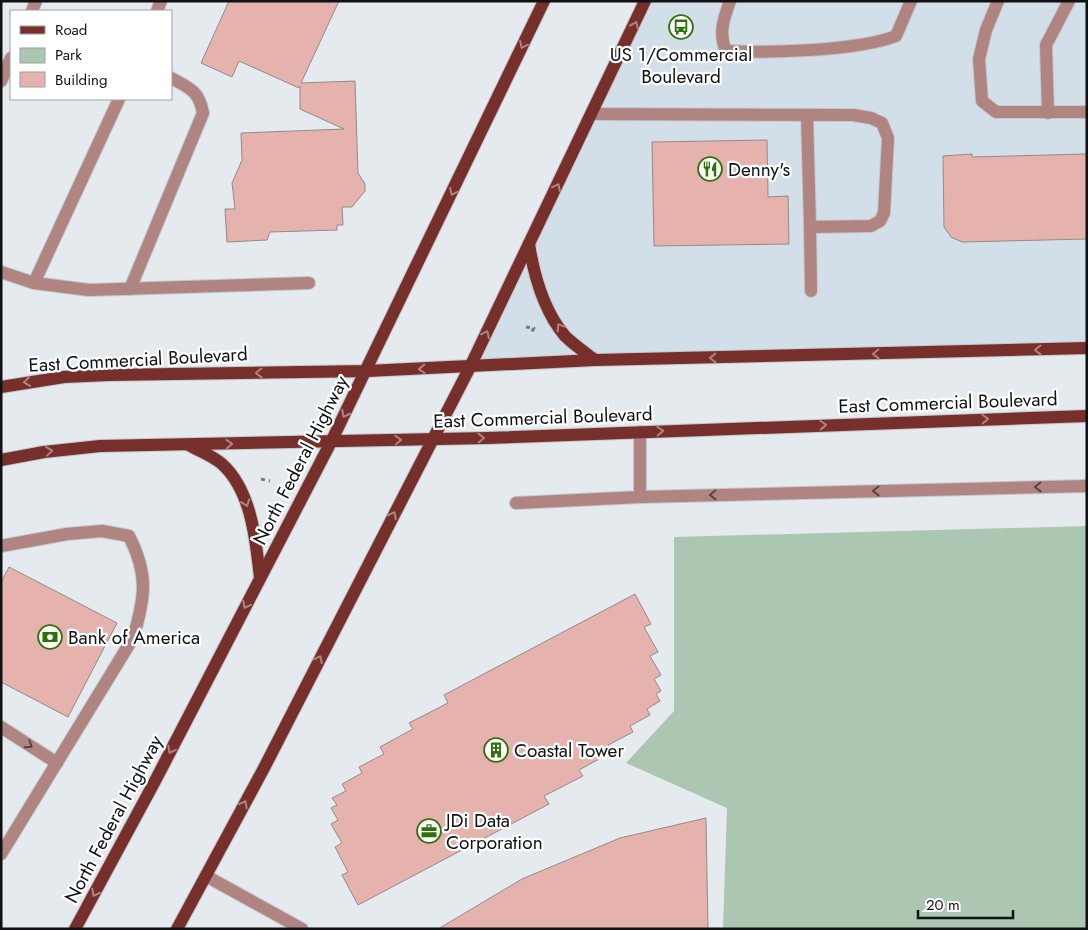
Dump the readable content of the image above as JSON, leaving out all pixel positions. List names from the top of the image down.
{
  "streets": {
    "main road": ["East Commercial Boulevard", "North Federal Highway"]
  },
  "crossings": [
    ["East Commercial Boulevard", "North Federal Highway"]
  ],
  "places": {
    "bus stop": ["US 1/Commercial Boulevard"],
    "restaurant": ["Denny's"],
    "bank": ["Bank of America"],
    "building": ["Coastal Tower"],
    "office": ["JDi Data Corporation"]
  },
  "legend": ["Road", "Park", "Building"],
  "scale_bar": "20 m"
}
